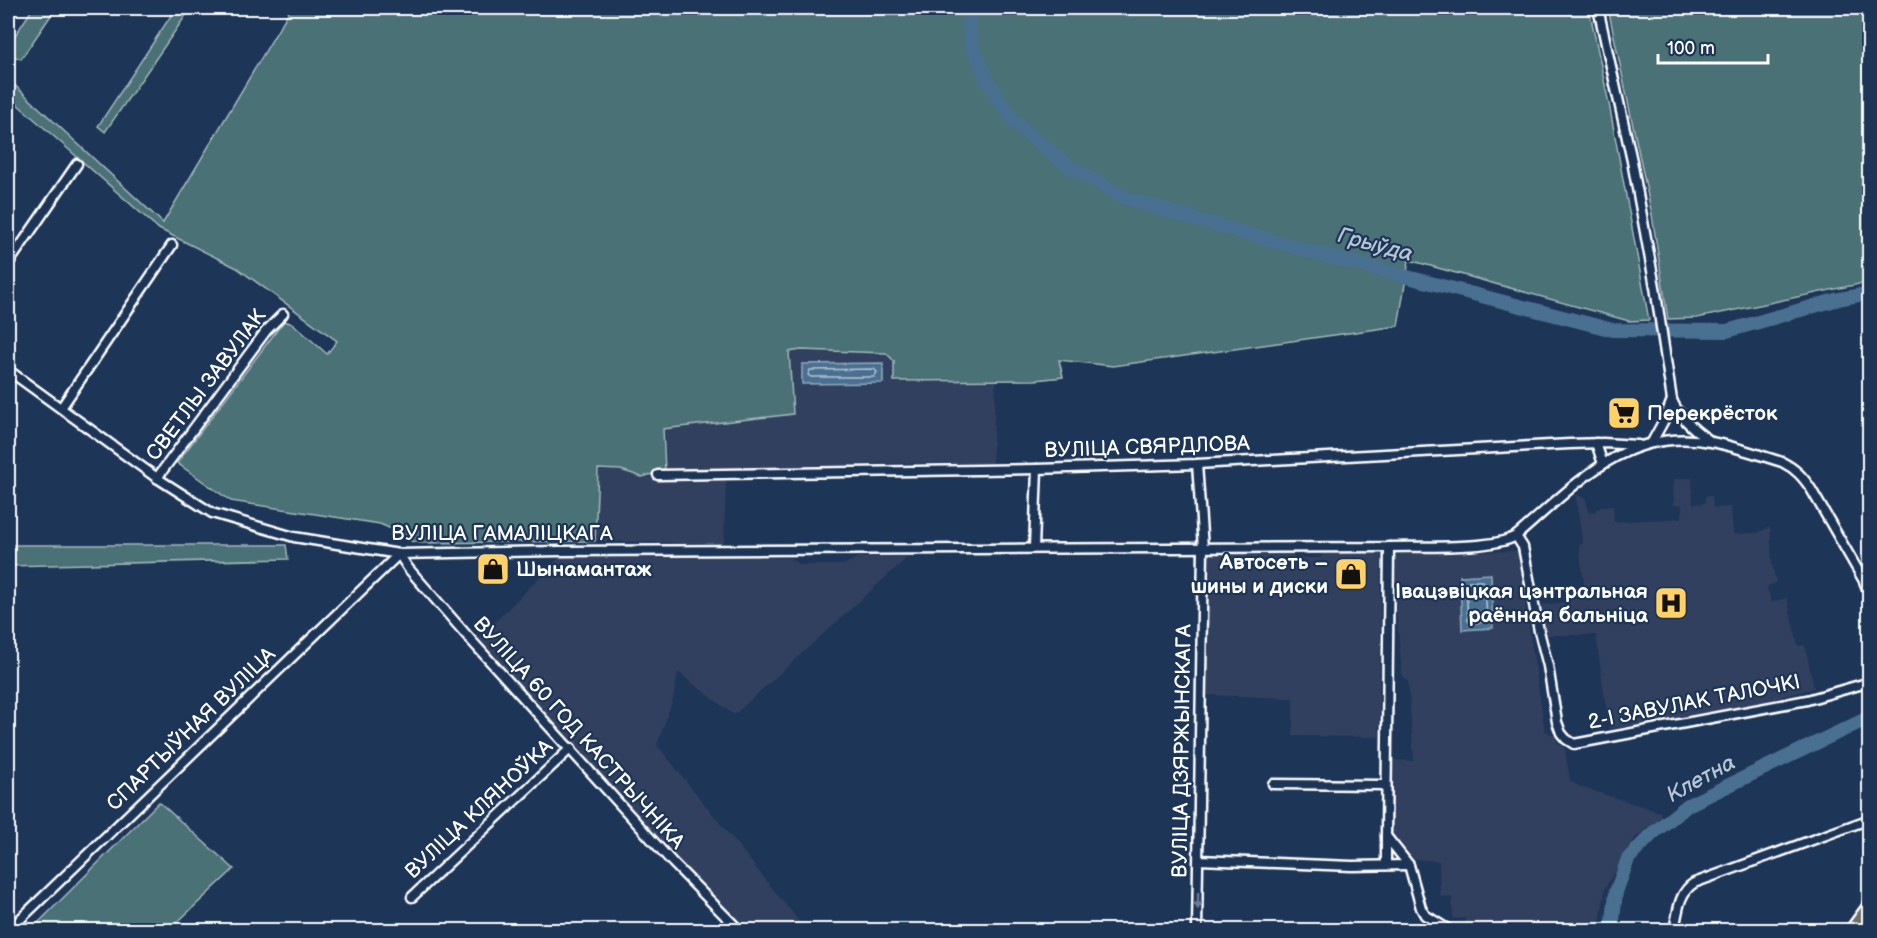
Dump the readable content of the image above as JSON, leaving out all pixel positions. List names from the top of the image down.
{
  "streets": {
    "street": [
      "СВЕТЛЫ ЗАВУЛАК",
      "ВУЛІЦА СВЯРДЛОВА",
      "ВУЛІЦА ГАМАЛІЦКАГА",
      "2-І ЗАВУЛАК ТАЛОЧКІ",
      "СПАРТЫЎНАЯ ВУЛІЦА",
      "ВУЛІЦА 60 ГОД КАСТРЫЧНІКА",
      "ВУЛІЦА ДЗЯРЖЫНСКАГА",
      "ВУЛІЦА КЛЯНОЎКА"
    ]
  },
  "crossings": [
    ["СВЕТЛЫ ЗАВУЛАК", "ВУЛІЦА ГАМАЛІЦКАГА"],
    ["ВУЛІЦА СВЯРДЛОВА", "ВУЛІЦА ГАМАЛІЦКАГА"],
    ["ВУЛІЦА СВЯРДЛОВА", "2-І ЗАВУЛАК ТАЛОЧКІ"],
    ["ВУЛІЦА СВЯРДЛОВА", "ВУЛІЦА ДЗЯРЖЫНСКАГА"],
    ["ВУЛІЦА ГАМАЛІЦКАГА", "СПАРТЫЎНАЯ ВУЛІЦА"],
    ["ВУЛІЦА ГАМАЛІЦКАГА", "ВУЛІЦА 60 ГОД КАСТРЫЧНІКА"],
    ["СПАРТЫЎНАЯ ВУЛІЦА", "ВУЛІЦА 60 ГОД КАСТРЫЧНІКА"],
    ["ВУЛІЦА 60 ГОД КАСТРЫЧНІКА", "ВУЛІЦА КЛЯНОЎКА"]
  ],
  "water": ["Грыўда", "Клетна"],
  "places": {
    "supermarket": ["Перекрёсток"],
    "shop": ["Шынамантаж", "Автосеть – шины и диски"],
    "hospital": ["Івацэвіцкая цэнтральная раённая бальніца"]
  },
  "scale_bar": "100 m"
}
